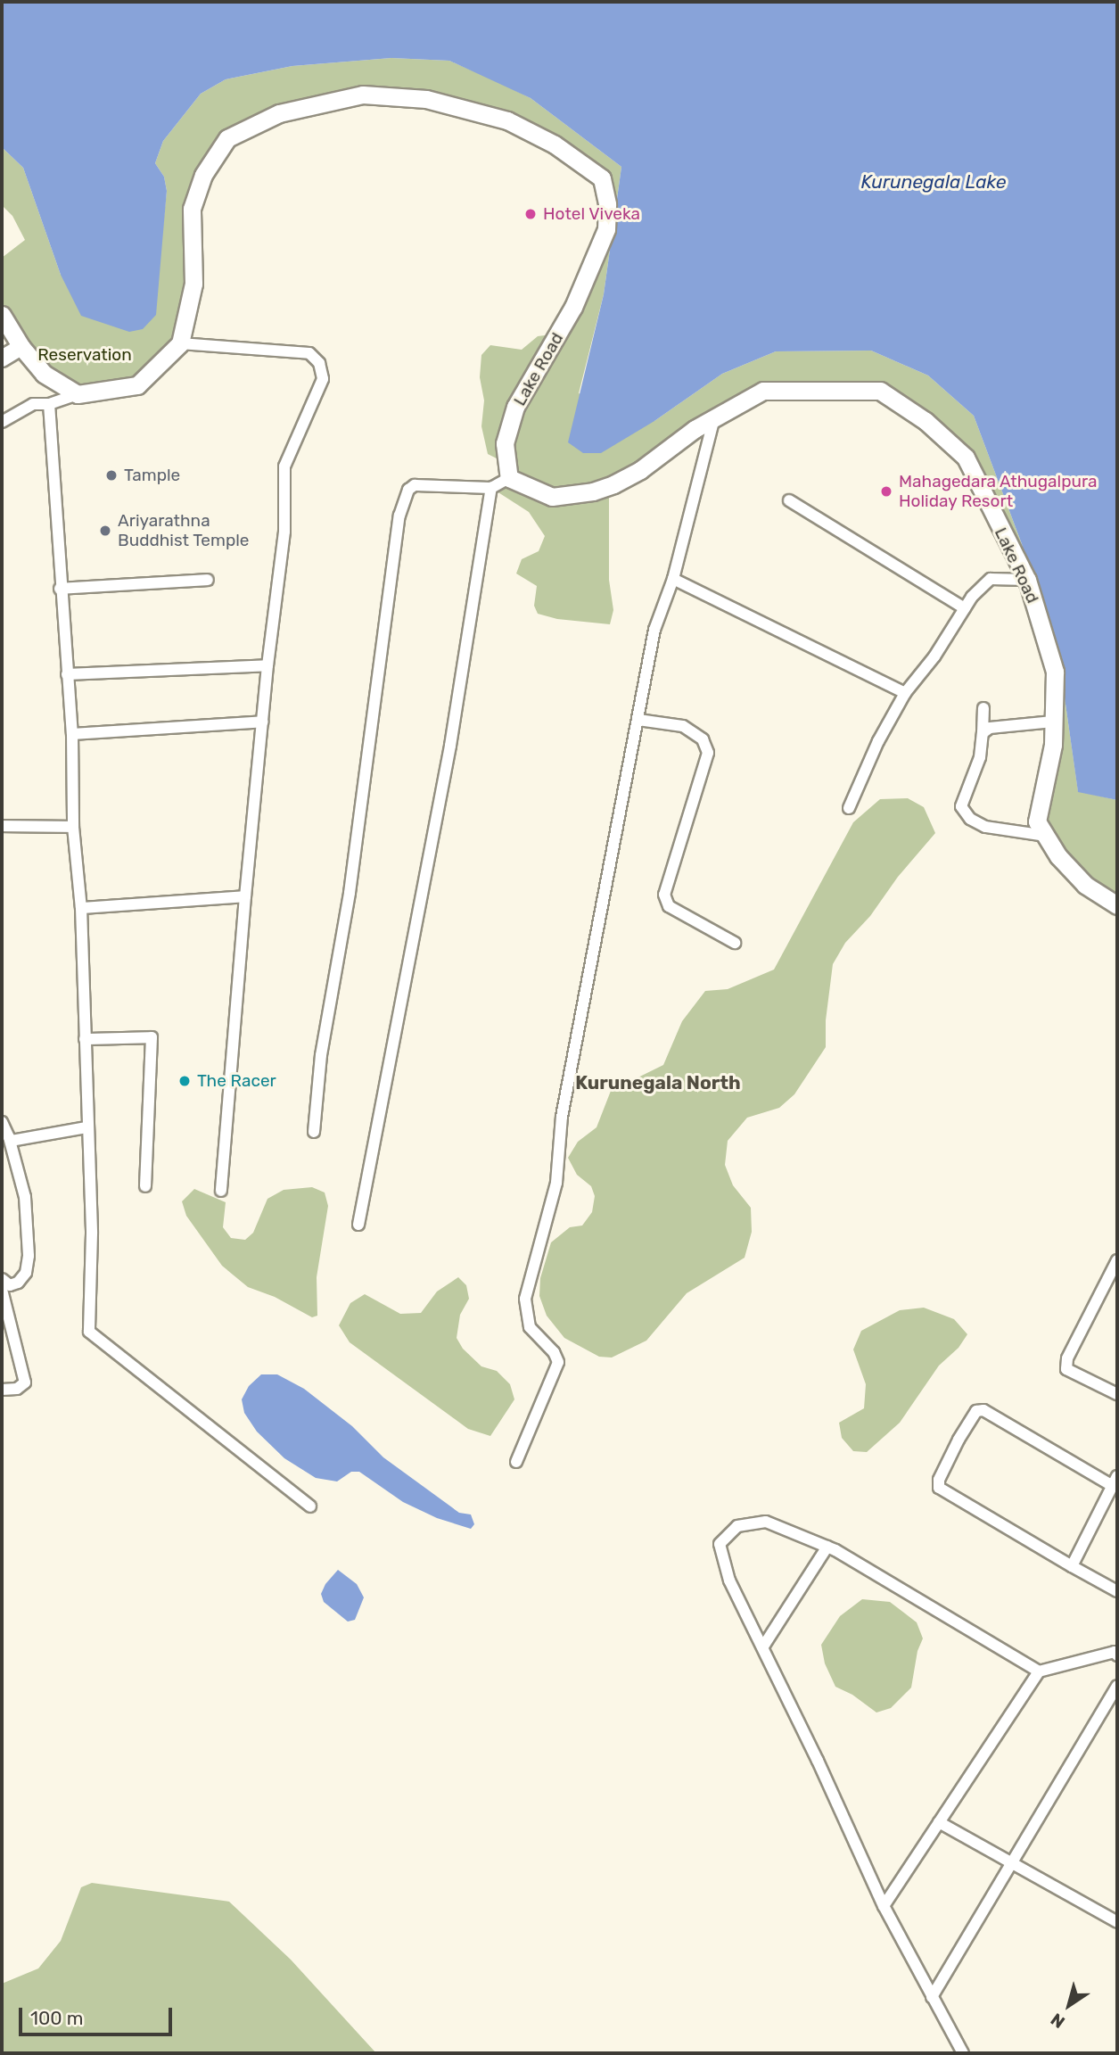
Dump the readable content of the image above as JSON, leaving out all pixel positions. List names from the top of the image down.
{
  "streets": {
    "main road": ["Lake Road"]
  },
  "districts": ["Kurunegala North"],
  "water": ["Kurunegala Lake"],
  "parks": ["Reservation"],
  "places": [
    "Hotel Viveka",
    "Tample",
    "Mahagedara Athugalpura Holiday Resort",
    "Ariyarathna Buddhist Temple",
    "The Racer"
  ],
  "scale_bar": "100 m",
  "north": "bottom left"
}
